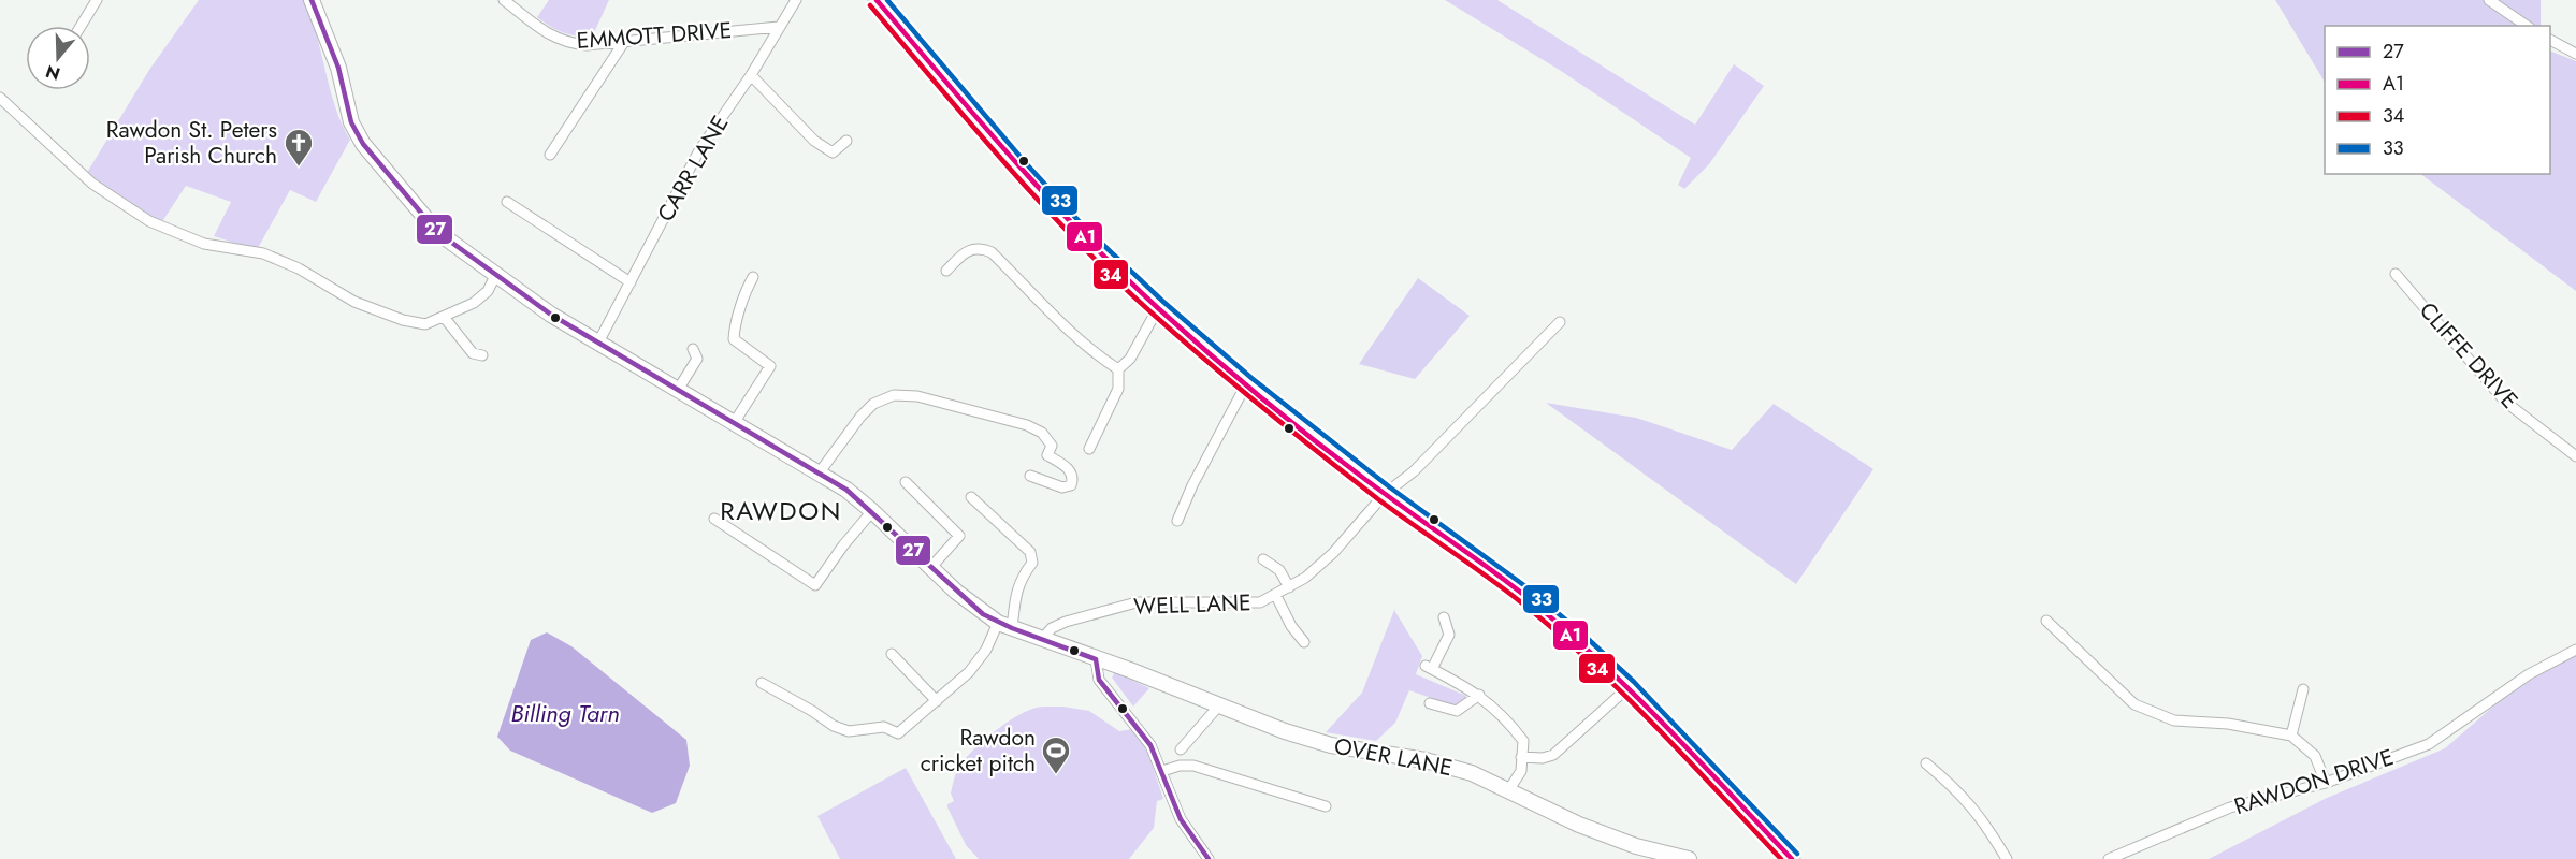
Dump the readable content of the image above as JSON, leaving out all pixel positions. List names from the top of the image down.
{
  "streets": {
    "street": [
      "EMMOTT DRIVE",
      "CARR LANE",
      "CLIFFE DRIVE",
      "WELL LANE",
      "OVER LANE",
      "RAWDON DRIVE"
    ]
  },
  "crossings": [
    ["EMMOTT DRIVE", "CARR LANE"],
    ["CARR LANE", "OVER LANE"],
    ["WELL LANE", "OVER LANE"]
  ],
  "districts": ["RAWDON"],
  "water": ["Billing Tarn"],
  "places": {
    "church": ["Rawdon St. Peters Parish Church"],
    "sports": ["Rawdon cricket pitch"]
  },
  "lines": [
    "transit line 27",
    "transit line A1",
    "transit line 33",
    "transit line 34"
  ],
  "legend": [
    "27",
    "A1",
    "34",
    "33"
  ],
  "north": "bottom"
}
